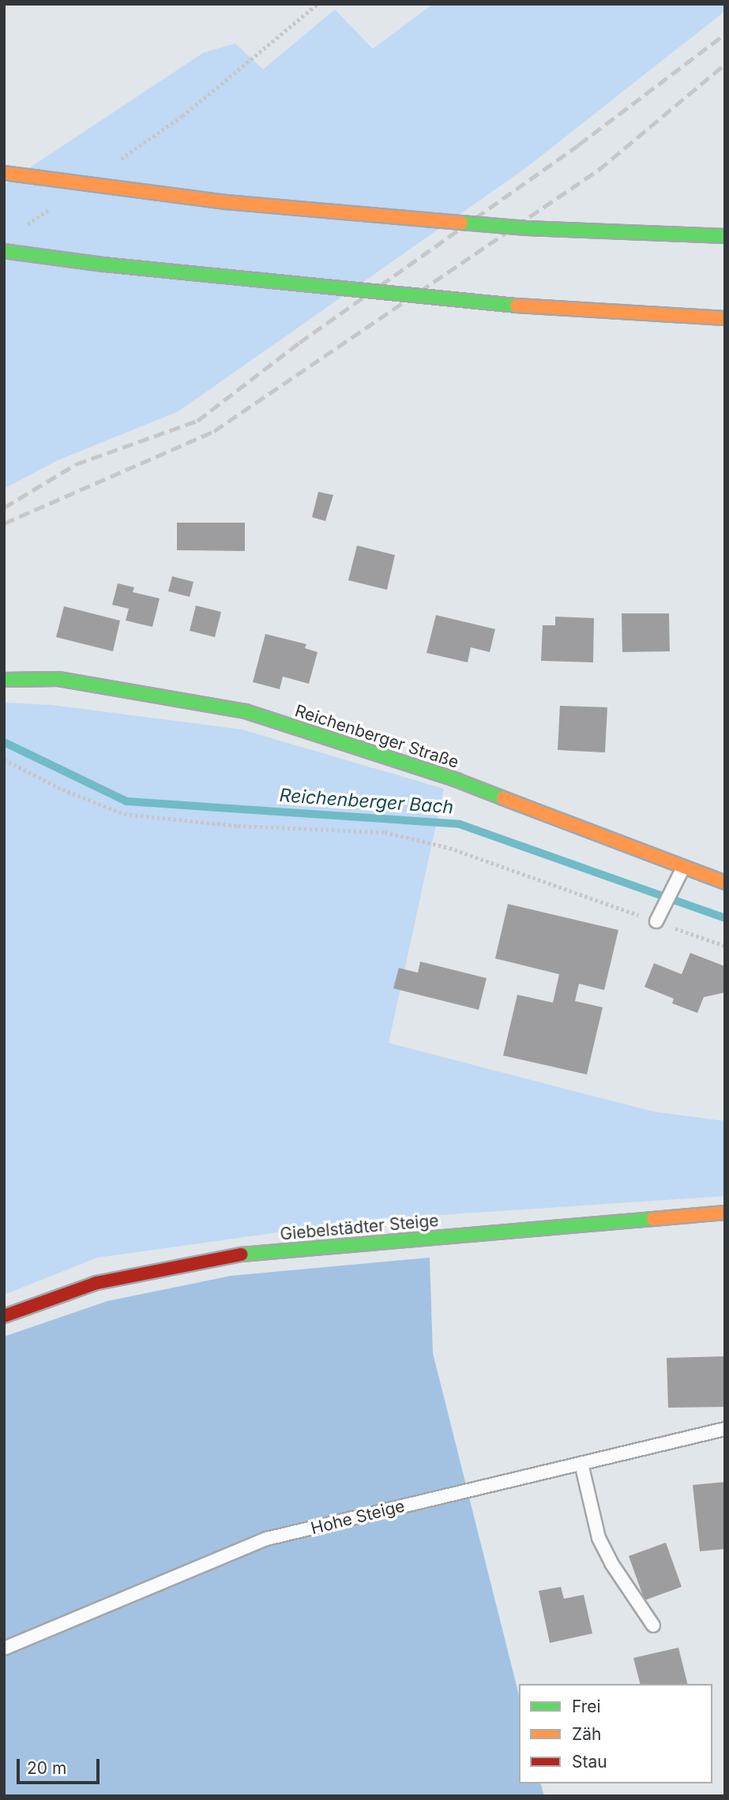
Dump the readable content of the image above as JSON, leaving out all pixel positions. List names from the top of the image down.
{
  "streets": {
    "main road": ["Reichenberger Straße", "Giebelstädter Steige"],
    "lane": ["Hohe Steige"]
  },
  "water": ["Reichenberger Bach"],
  "legend": ["Frei", "Zäh", "Stau"],
  "scale_bar": "20 m"
}
